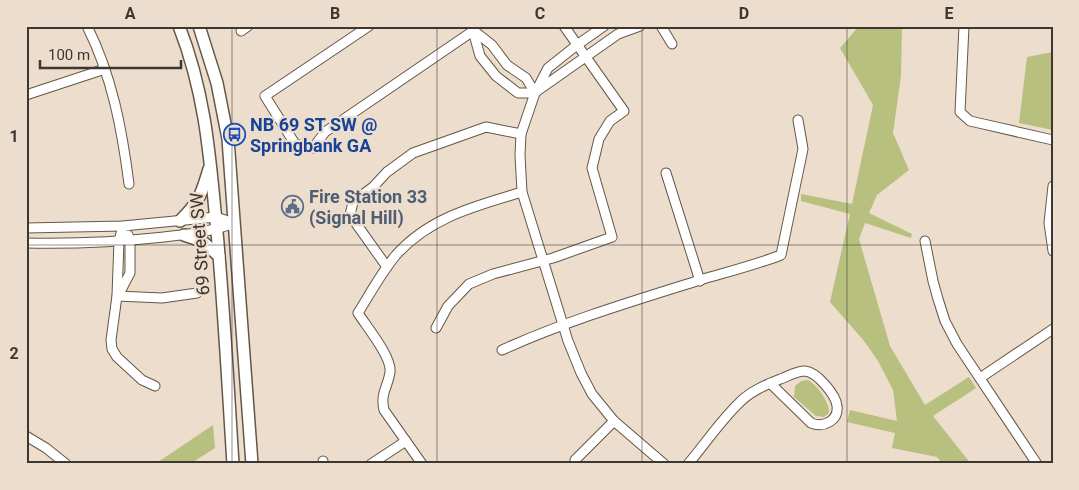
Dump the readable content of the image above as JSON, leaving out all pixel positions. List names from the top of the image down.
{
  "streets": {
    "main road": ["69 Street SW"]
  },
  "places": {
    "bus stop": ["NB 69 ST SW @ Springbank GA"],
    "public building": ["Fire Station 33 (Signal Hill)"]
  },
  "scale_bar": "100 m",
  "grid": {
    "columns": [
      "A",
      "B",
      "C",
      "D",
      "E"
    ],
    "rows": ["1", "2"]
  }
}
